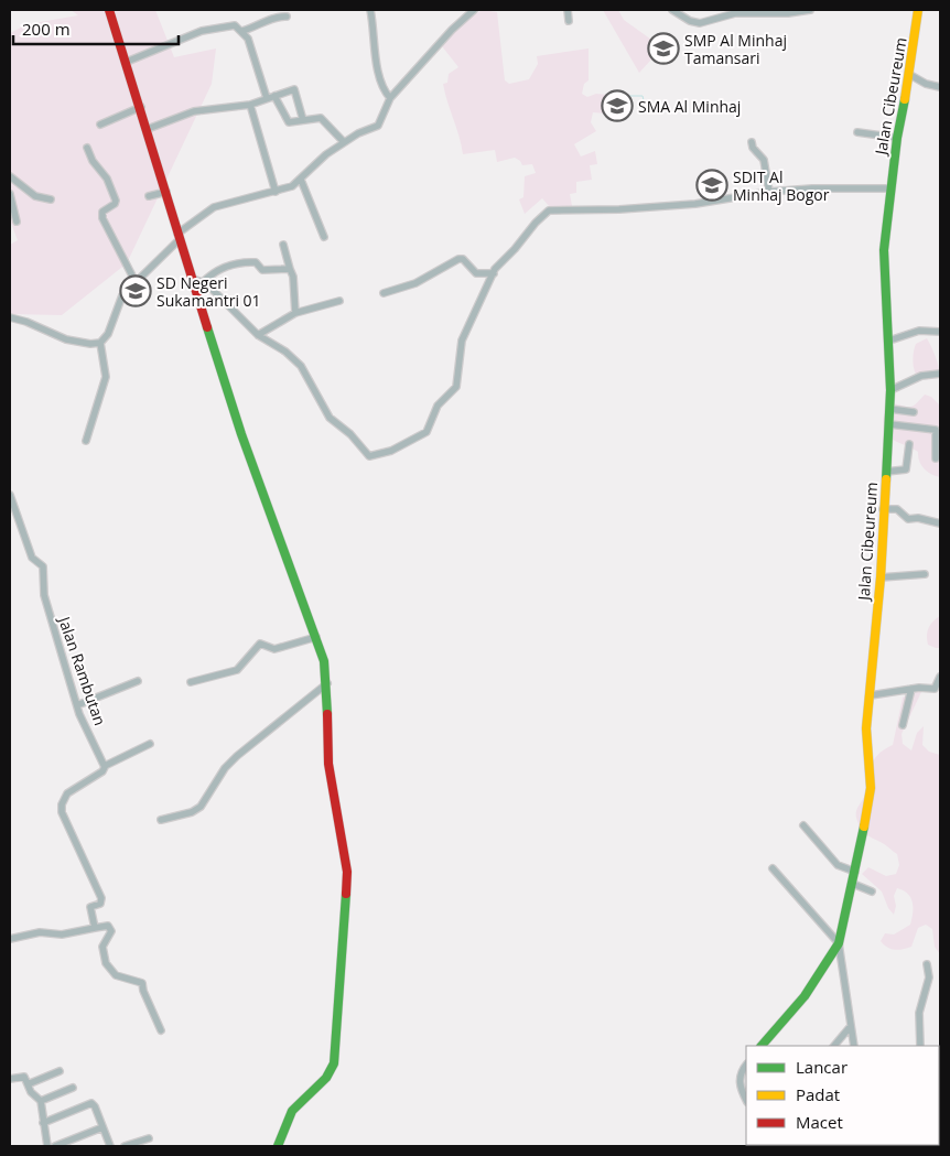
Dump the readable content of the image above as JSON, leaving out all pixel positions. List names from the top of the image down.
{
  "streets": {
    "street": ["Jalan Cibeureum", "Jalan Rambutan"]
  },
  "places": {
    "school or university": [
      "SMP Al Minhaj Tamansari",
      "SMA Al Minhaj",
      "SDIT Al Minhaj Bogor",
      "SD Negeri Sukamantri 01"
    ]
  },
  "legend": ["Lancar", "Padat", "Macet"],
  "scale_bar": "200 m"
}
